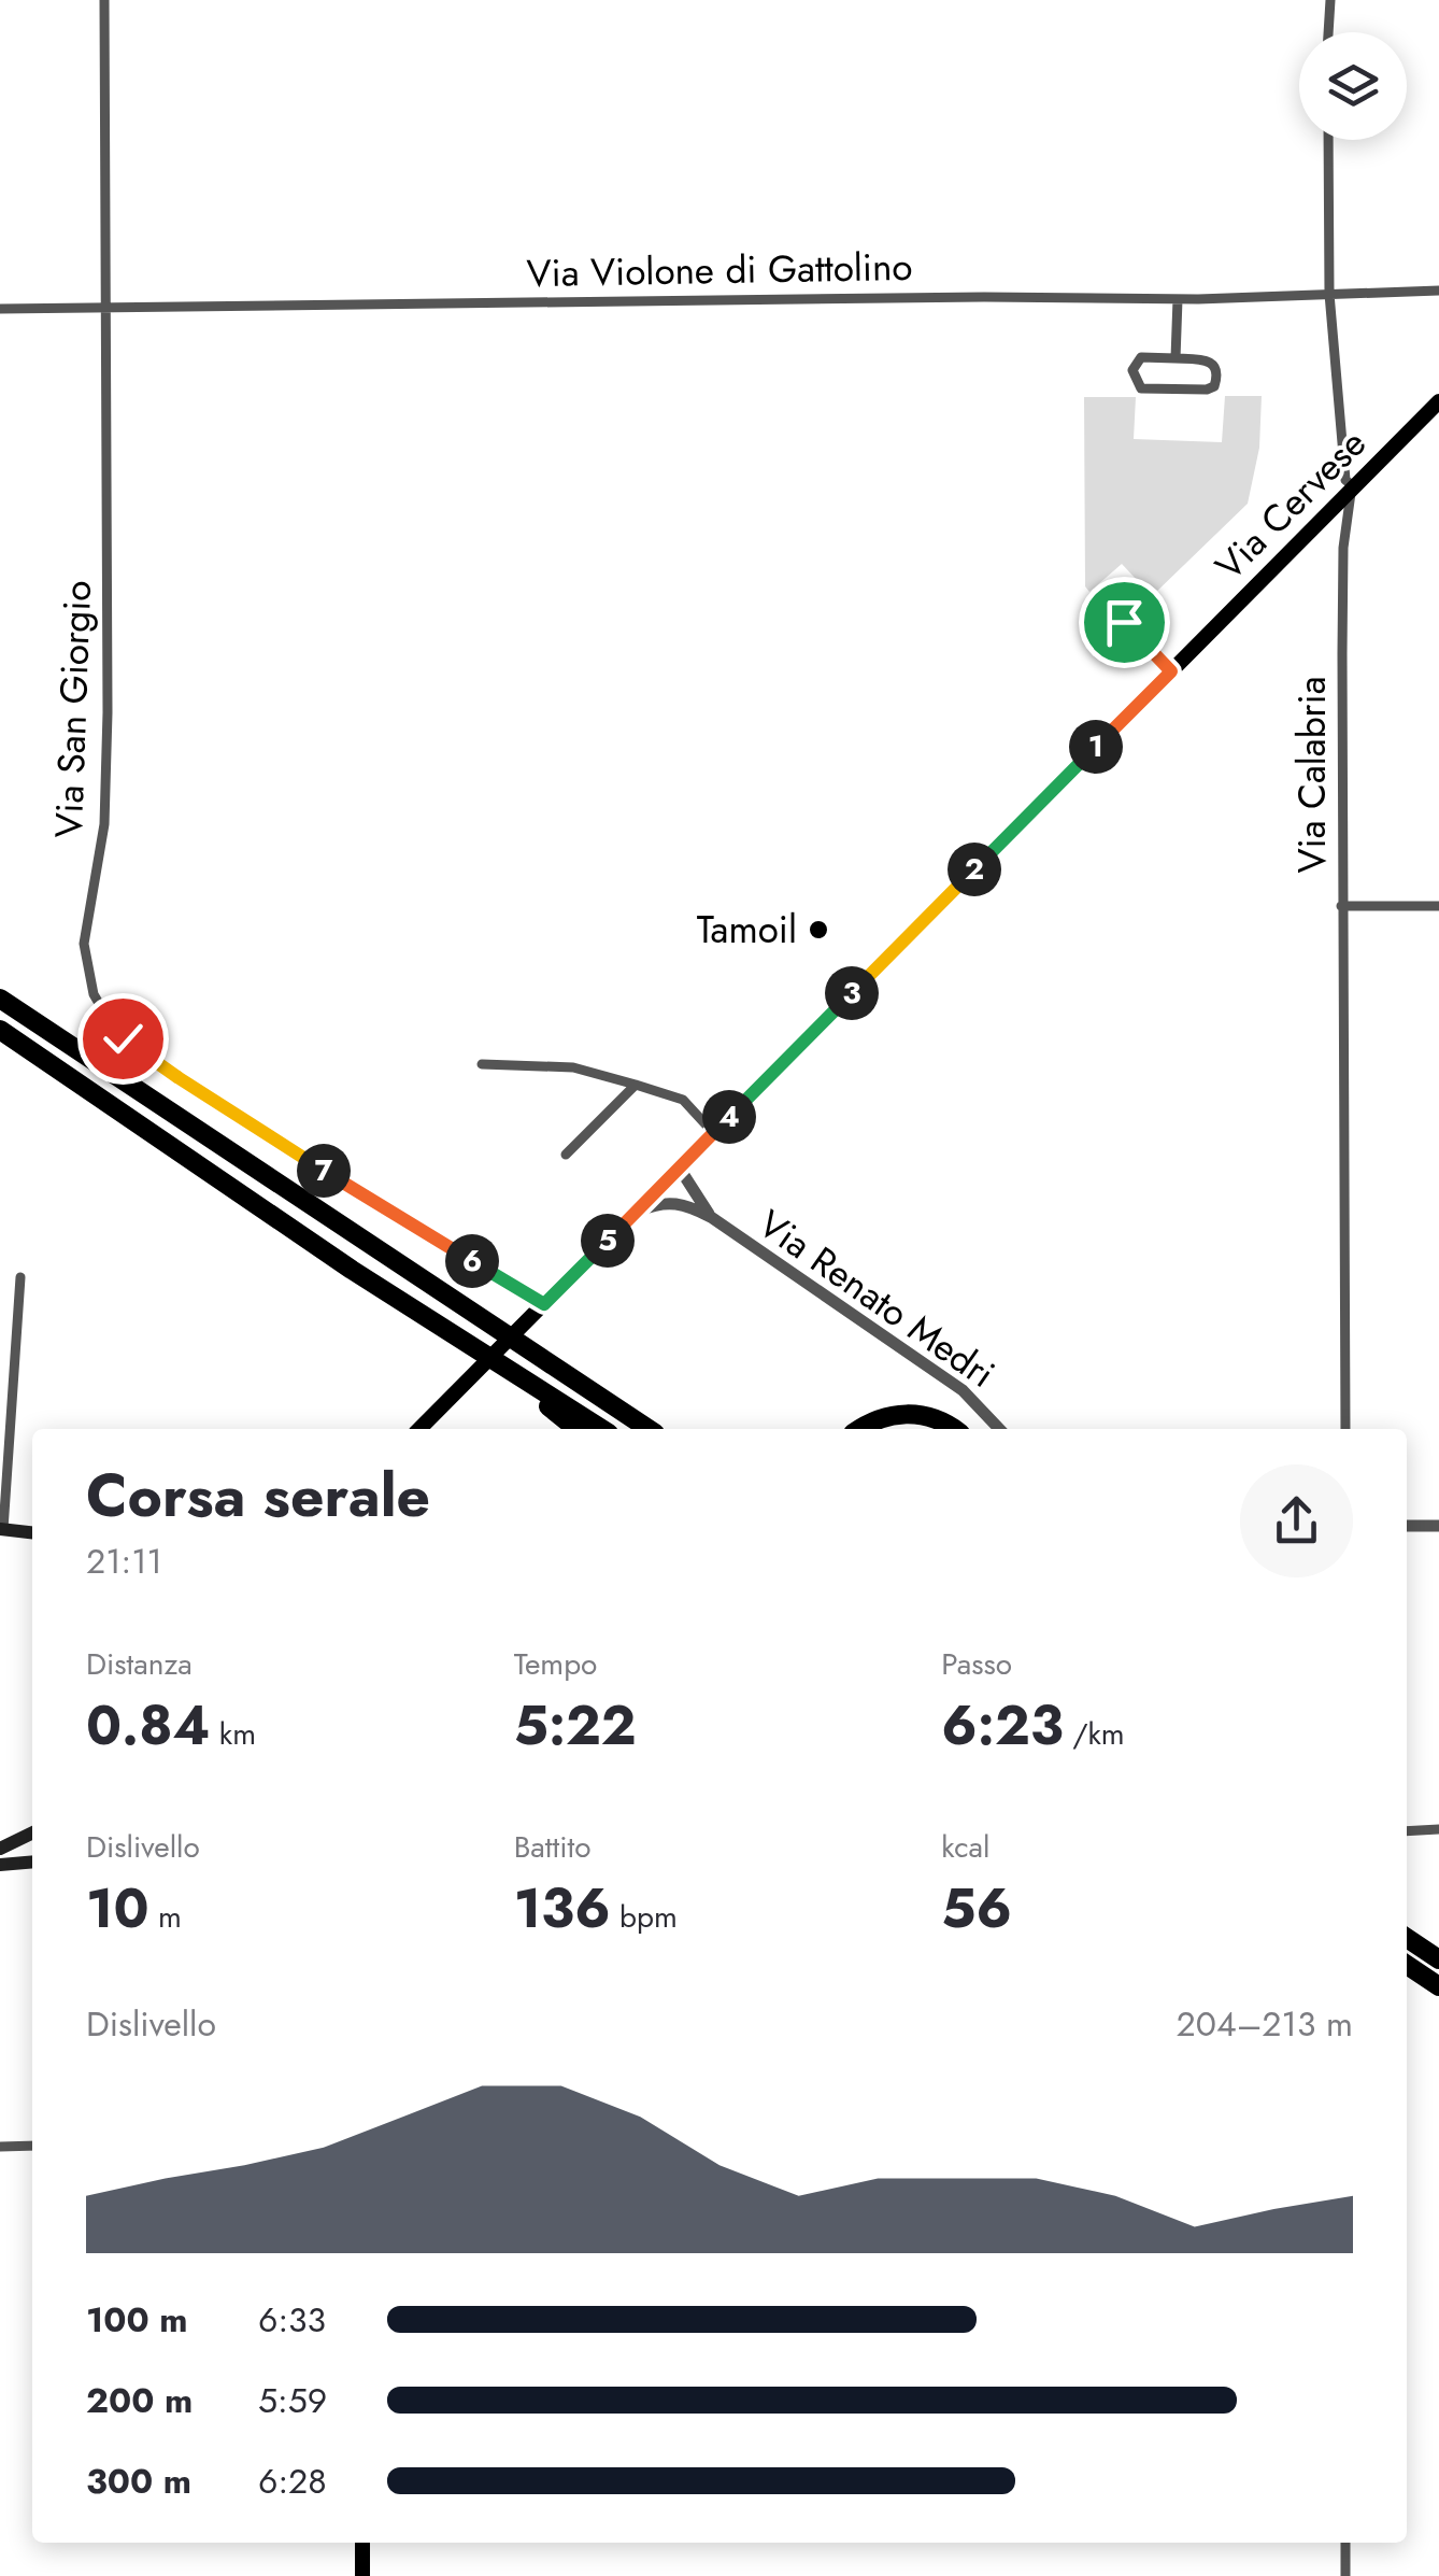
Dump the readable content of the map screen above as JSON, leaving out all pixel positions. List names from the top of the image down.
{
  "streets": {
    "main road": ["Via Cervese"],
    "street": [
      "Via Violone di Gattolino",
      "Via San Giorgio",
      "Via Calabria",
      "Via Renato Medri"
    ]
  },
  "crossings": [
    ["Via Violone di Gattolino", "Via San Giorgio"],
    ["Via Violone di Gattolino", "Via Calabria"],
    ["Via Cervese", "Via San Giorgio"],
    ["Via Cervese", "Via Calabria"],
    ["Via Cervese", "Via Renato Medri"]
  ],
  "places": ["Tamoil"],
  "page": {
    "pins": [
      "1",
      "2",
      "3",
      "4",
      "7",
      "5",
      "6"
    ],
    "heading": ["Corsa serale", "21:11"],
    "stats": [
      ["Distanza", "0.84 km"],
      ["Tempo", "5:22"],
      ["Passo", "6:23 /km"],
      ["Dislivello", "10 m"],
      ["Battito", "136 bpm"],
      ["kcal", "56"]
    ],
    "chart": ["Dislivello", "204–213 m"],
    "list": [
      {
        "name": "100 m",
        "note": "6:33"
      },
      {
        "name": "200 m",
        "note": "5:59"
      },
      {
        "name": "300 m",
        "note": "6:28"
      }
    ]
  }
}
